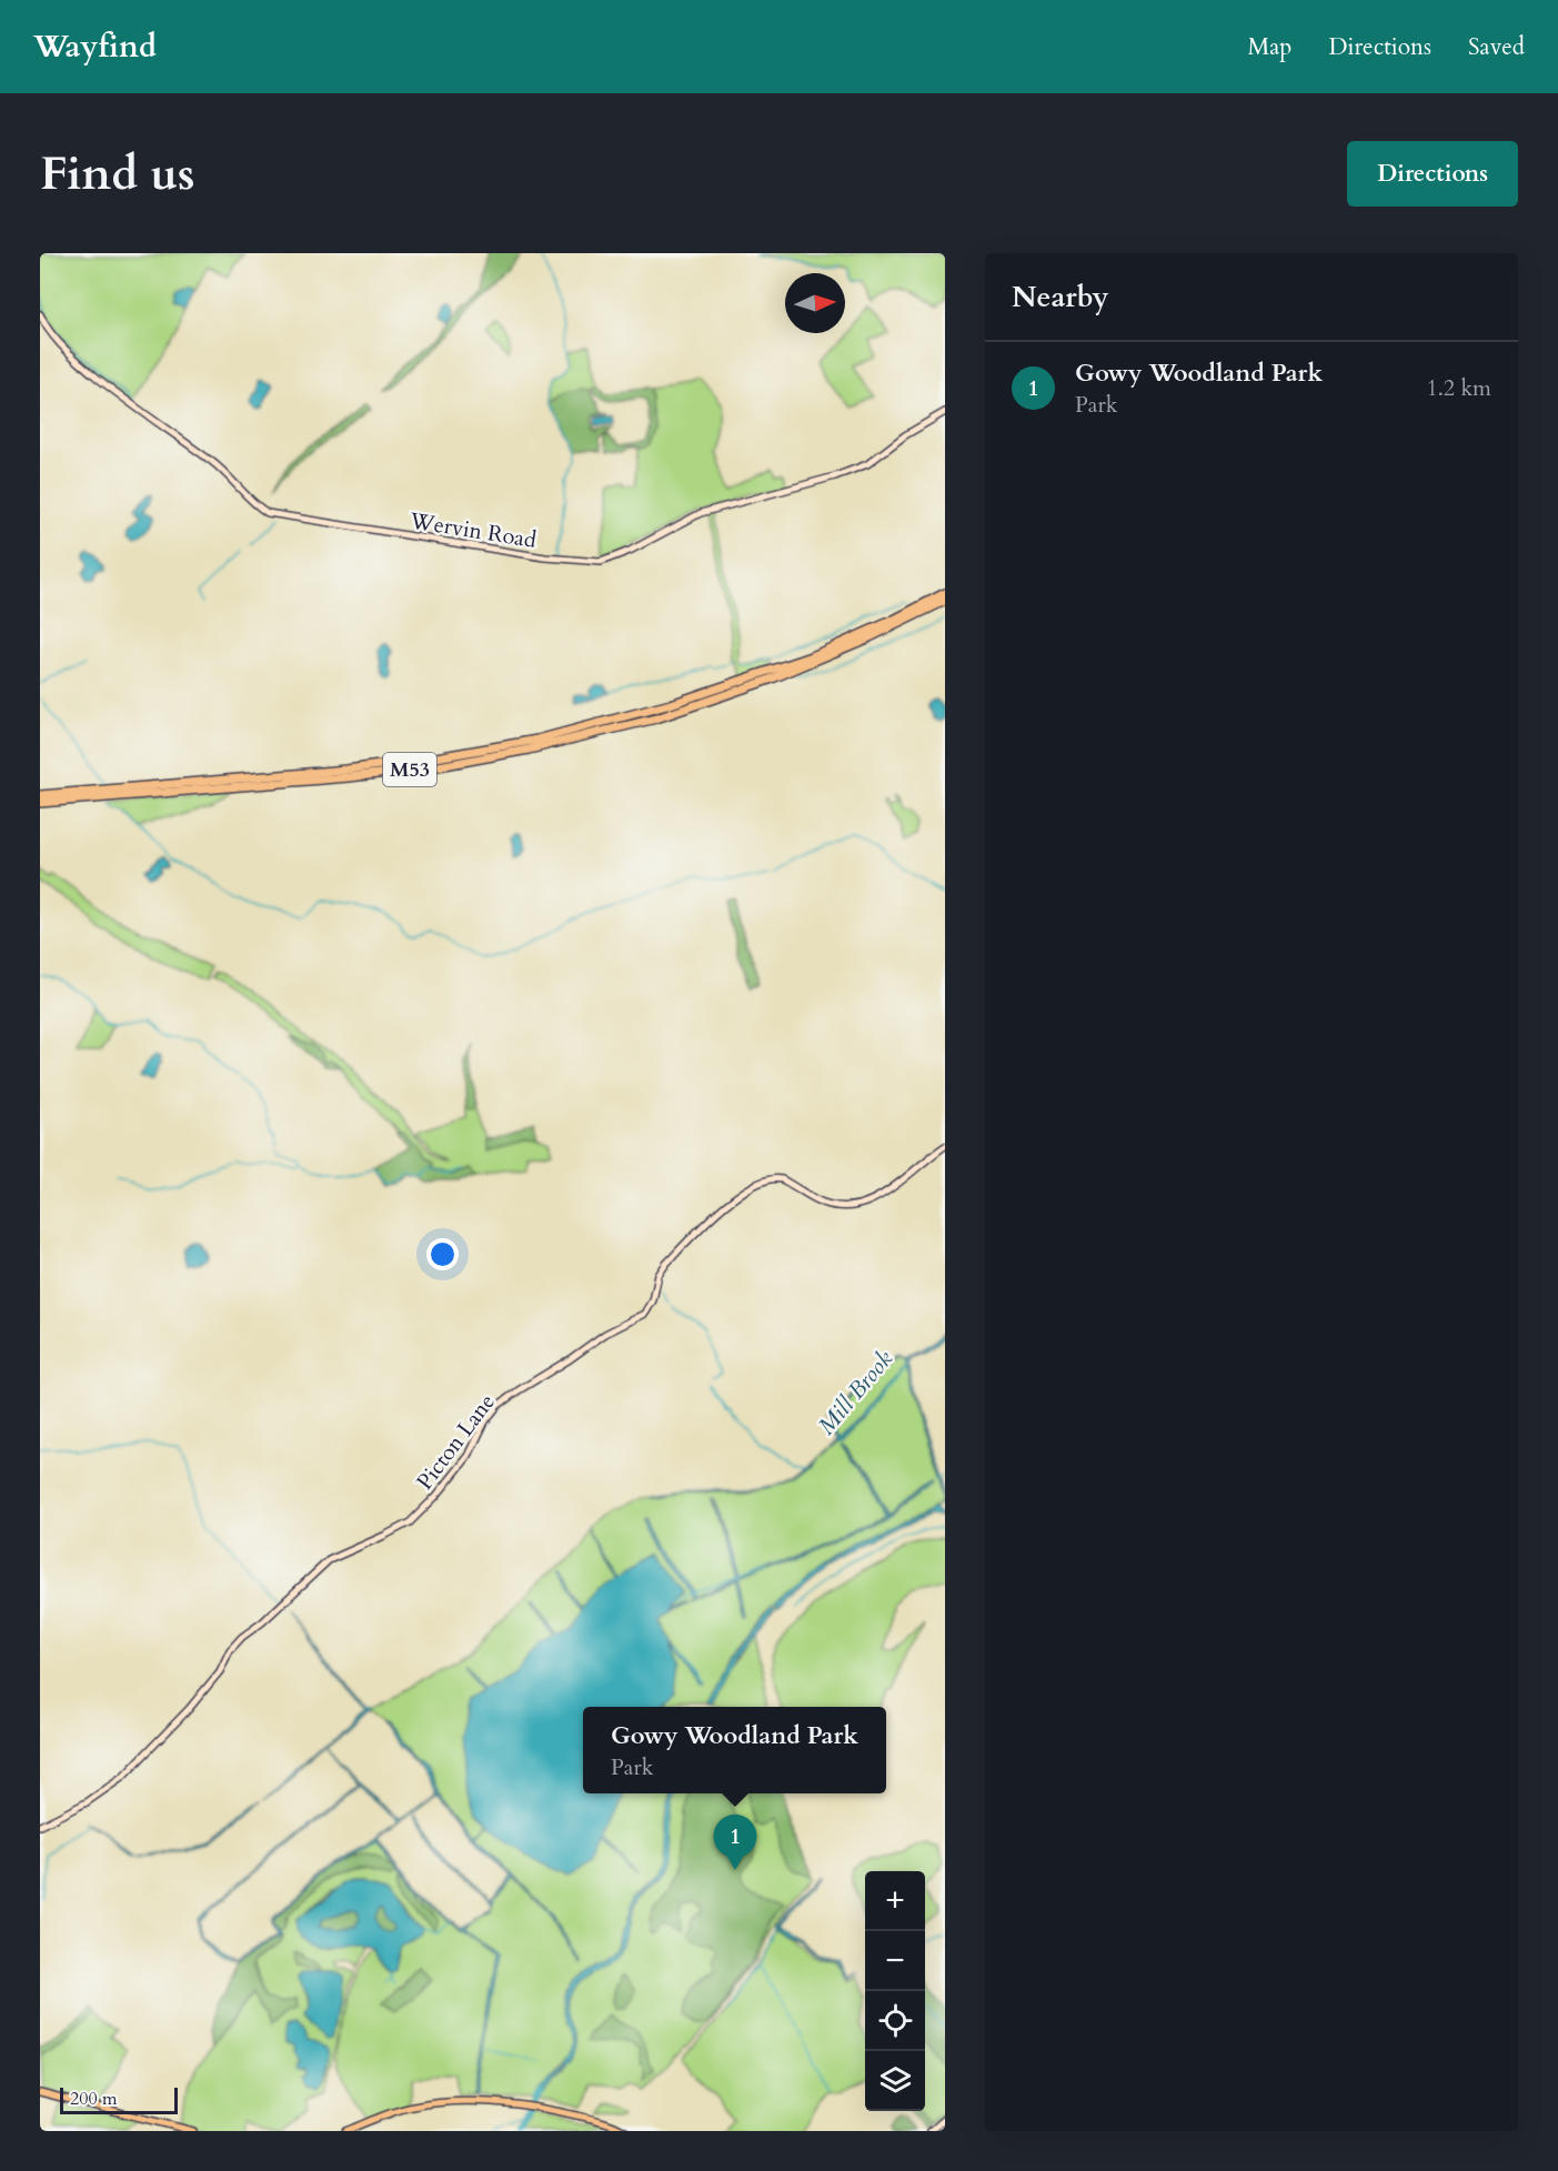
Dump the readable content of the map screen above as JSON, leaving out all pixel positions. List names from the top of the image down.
{
  "streets": {
    "highway": ["M53"],
    "street": ["Wervin Road", "Picton Lane"]
  },
  "water": ["Mill Brook"],
  "scale_bar": "200 m",
  "north": "right",
  "page": {
    "header": "Wayfind",
    "nav": ["Map", "Directions", "Saved"],
    "buttons": "Directions",
    "title": "Find us",
    "heading": "Nearby",
    "list": [
      {
        "mark": "1",
        "name": "Gowy Woodland Park",
        "note": "Park",
        "value": "1.2 km"
      }
    ],
    "popup": ["Gowy Woodland Park", "Park"],
    "pins": "1",
    "map_buttons": ["+", "−"],
    "scale": "200 m"
  }
}
